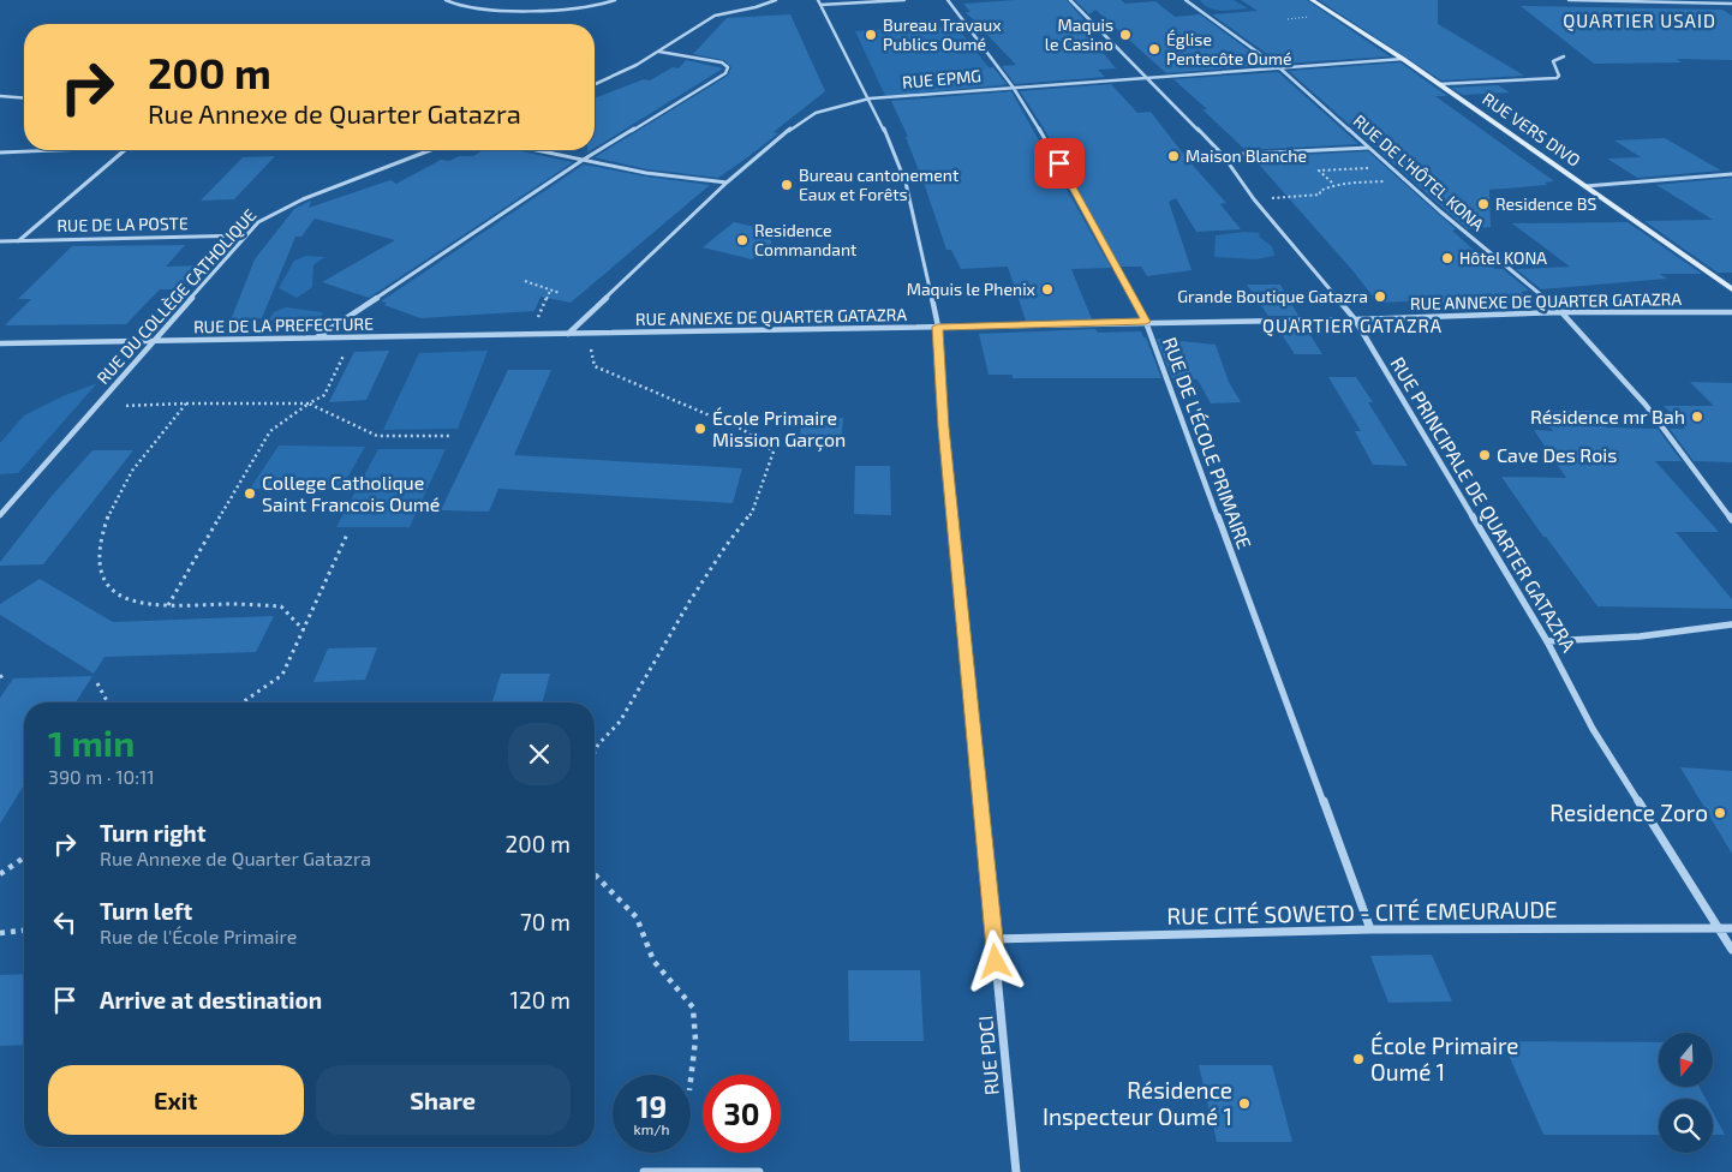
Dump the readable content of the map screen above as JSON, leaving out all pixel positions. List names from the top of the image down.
{
  "streets": {
    "main road": ["RUE VERS DIVO"],
    "street": [
      "RUE EPMG",
      "RUE DE L'HÔTEL KONA",
      "RUE DE LA POSTE",
      "RUE DU COLLÈGE CATHOLIQUE",
      "RUE ANNEXE DE QUARTER GATAZRA",
      "RUE DE LA PREFECTURE",
      "RUE DE L'ÉCOLE PRIMAIRE",
      "RUE PRINCIPALE DE QUARTER GATAZRA",
      "RUE CITÉ SOWETO - CITÉ EMEURAUDE",
      "RUE PDCI"
    ]
  },
  "crossings": [
    ["RUE EPMG", "RUE VERS DIVO"],
    ["RUE EPMG", "RUE DE L'HÔTEL KONA"],
    ["RUE EPMG", "RUE ANNEXE DE QUARTER GATAZRA"],
    ["RUE EPMG", "RUE DE LA PREFECTURE"],
    ["RUE EPMG", "RUE DE L'ÉCOLE PRIMAIRE"],
    ["RUE EPMG", "RUE PRINCIPALE DE QUARTER GATAZRA"],
    ["RUE EPMG", "RUE PDCI"],
    ["RUE DE L'HÔTEL KONA", "RUE ANNEXE DE QUARTER GATAZRA"],
    ["RUE DE LA POSTE", "RUE DU COLLÈGE CATHOLIQUE"],
    ["RUE DU COLLÈGE CATHOLIQUE", "RUE DE LA PREFECTURE"],
    ["RUE ANNEXE DE QUARTER GATAZRA", "RUE DE LA PREFECTURE"],
    ["RUE ANNEXE DE QUARTER GATAZRA", "RUE DE L'ÉCOLE PRIMAIRE"],
    ["RUE ANNEXE DE QUARTER GATAZRA", "RUE PRINCIPALE DE QUARTER GATAZRA"],
    ["RUE ANNEXE DE QUARTER GATAZRA", "RUE PDCI"],
    ["RUE DE L'ÉCOLE PRIMAIRE", "RUE CITÉ SOWETO - CITÉ EMEURAUDE"],
    ["RUE PRINCIPALE DE QUARTER GATAZRA", "RUE CITÉ SOWETO - CITÉ EMEURAUDE"],
    ["RUE CITÉ SOWETO - CITÉ EMEURAUDE", "RUE PDCI"]
  ],
  "districts": ["QUARTIER USAID", "QUARTIER GATAZRA"],
  "places": [
    "Bureau Travaux Publics Oumé",
    "Maquis le Casino",
    "Église Pentecôte Oumé",
    "Maison Blanche",
    "Bureau cantonement Eaux et Forêts",
    "Residence BS",
    "Residence Commandant",
    "Hôtel KONA",
    "Maquis le Phenix",
    "Grande Boutique Gatazra",
    "Résidence mr Bah",
    "École Primaire Mission Garçon",
    "Cave Des Rois",
    "College Catholique Saint Francois Oumé",
    "Residence Zoro",
    "École Primaire Oumé 1",
    "Résidence Inspecteur Oumé 1"
  ],
  "north": "bottom",
  "page": {
    "turn": ["200 m", "Rue Annexe de Quarter Gatazra"],
    "heading": ["1 min", "390 m · 10:11"],
    "list": [
      {
        "name": "Turn right",
        "note": "Rue Annexe de Quarter Gatazra",
        "value": "200 m"
      },
      {
        "name": "Turn left",
        "note": "Rue de l'École Primaire",
        "value": "70 m"
      },
      {
        "name": "Arrive at destination",
        "value": "120 m"
      }
    ],
    "buttons": ["Exit", "Share"],
    "speed": "19 km/h",
    "limit": "30"
  }
}
